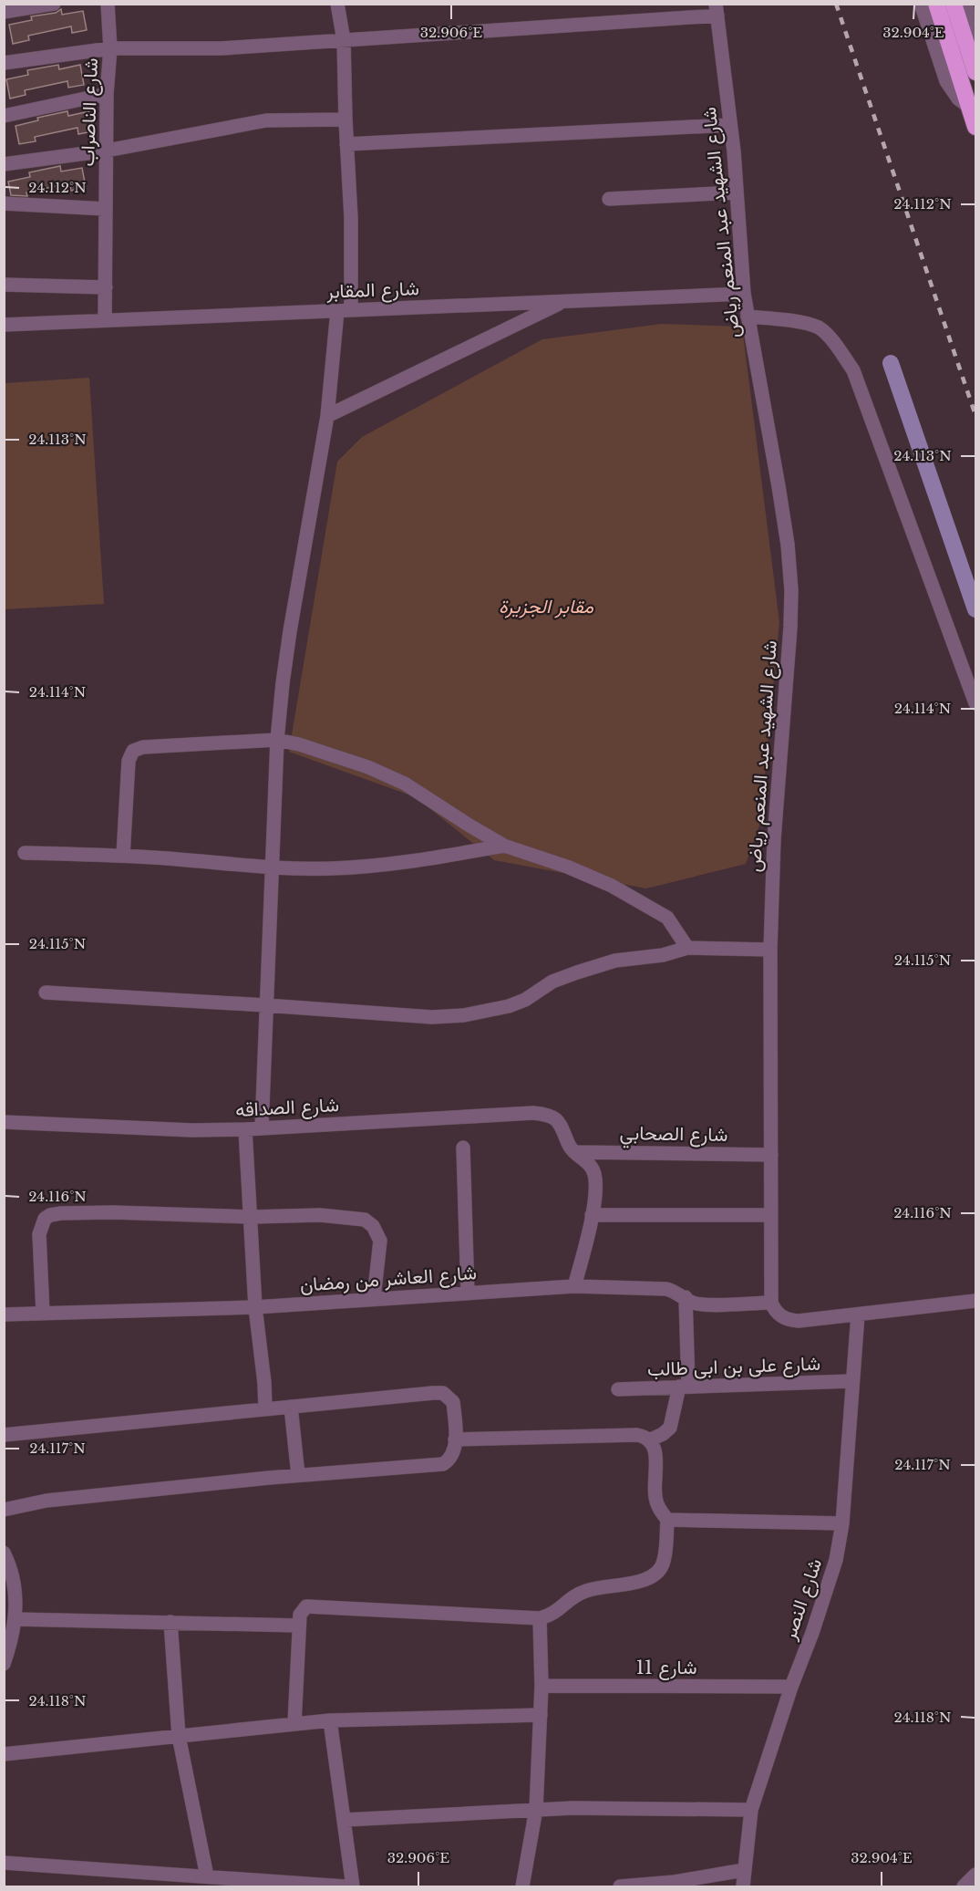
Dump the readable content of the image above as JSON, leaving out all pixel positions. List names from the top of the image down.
{
  "streets": {
    "street": [
      "شارع الناصراب",
      "شارع الشهيد عبد المنعم رياض",
      "شارع المقابر",
      "شارع الصداقه",
      "شارع الصحابي",
      "شارع العاشر من رمضان",
      "شارع على بن ابى طالب",
      "شارع النصر",
      "شارع 11"
    ]
  },
  "crossings": [
    ["شارع الناصراب", "شارع المقابر"],
    ["شارع الشهيد عبد المنعم رياض", "شارع المقابر"],
    ["شارع الشهيد عبد المنعم رياض", "شارع الصحابي"],
    ["شارع الشهيد عبد المنعم رياض", "شارع العاشر من رمضان"],
    ["شارع الصداقه", "شارع الصحابي"],
    ["شارع على بن ابى طالب", "شارع النصر"],
    ["شارع النصر", "شارع 11"]
  ],
  "parks": ["مقابر الجزيرة"],
  "coordinates": [
    "32.906°E",
    "32.904°E",
    "24.112°N",
    "24.113°N",
    "24.114°N",
    "24.115°N",
    "24.116°N",
    "24.117°N",
    "24.118°N"
  ]
}
